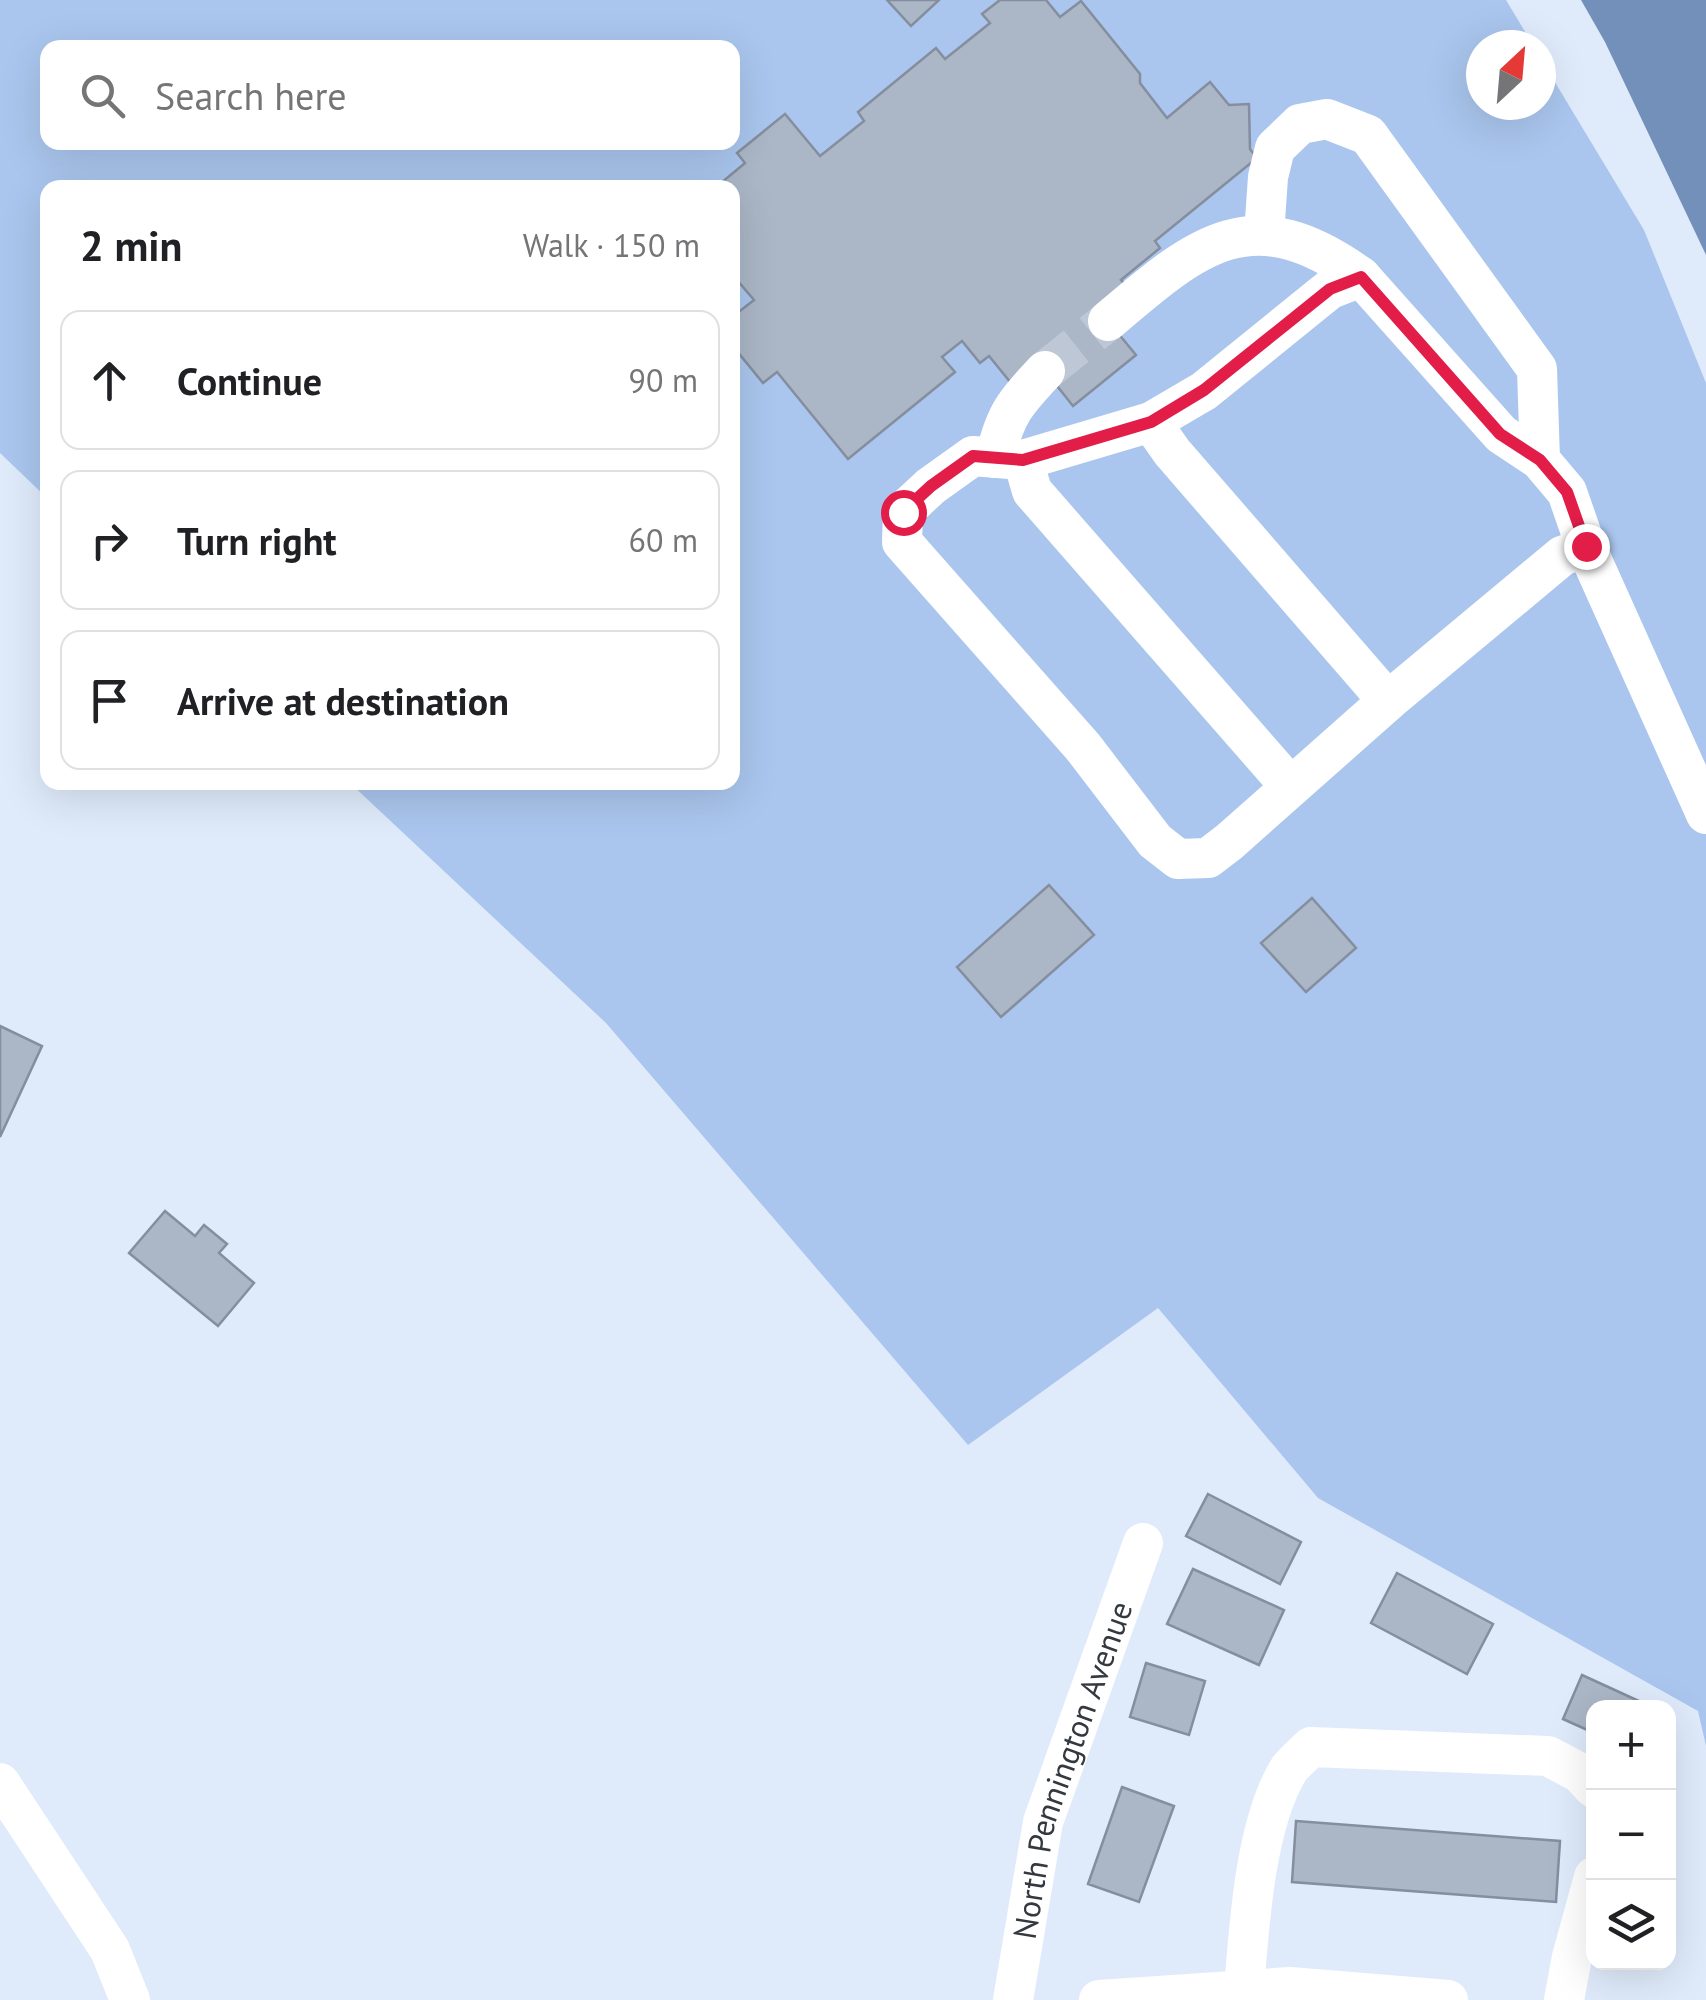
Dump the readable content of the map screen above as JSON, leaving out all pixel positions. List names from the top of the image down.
{
  "streets": {
    "street": ["North Pennington Avenue"]
  },
  "north": "top right",
  "page": {
    "search": "Search here",
    "heading": ["2 min", "Walk · 150 m"],
    "list": [
      ["Continue", "90 m"],
      ["Turn right", "60 m"],
      "Arrive at destination"
    ],
    "map_buttons": ["+", "−"]
  }
}
